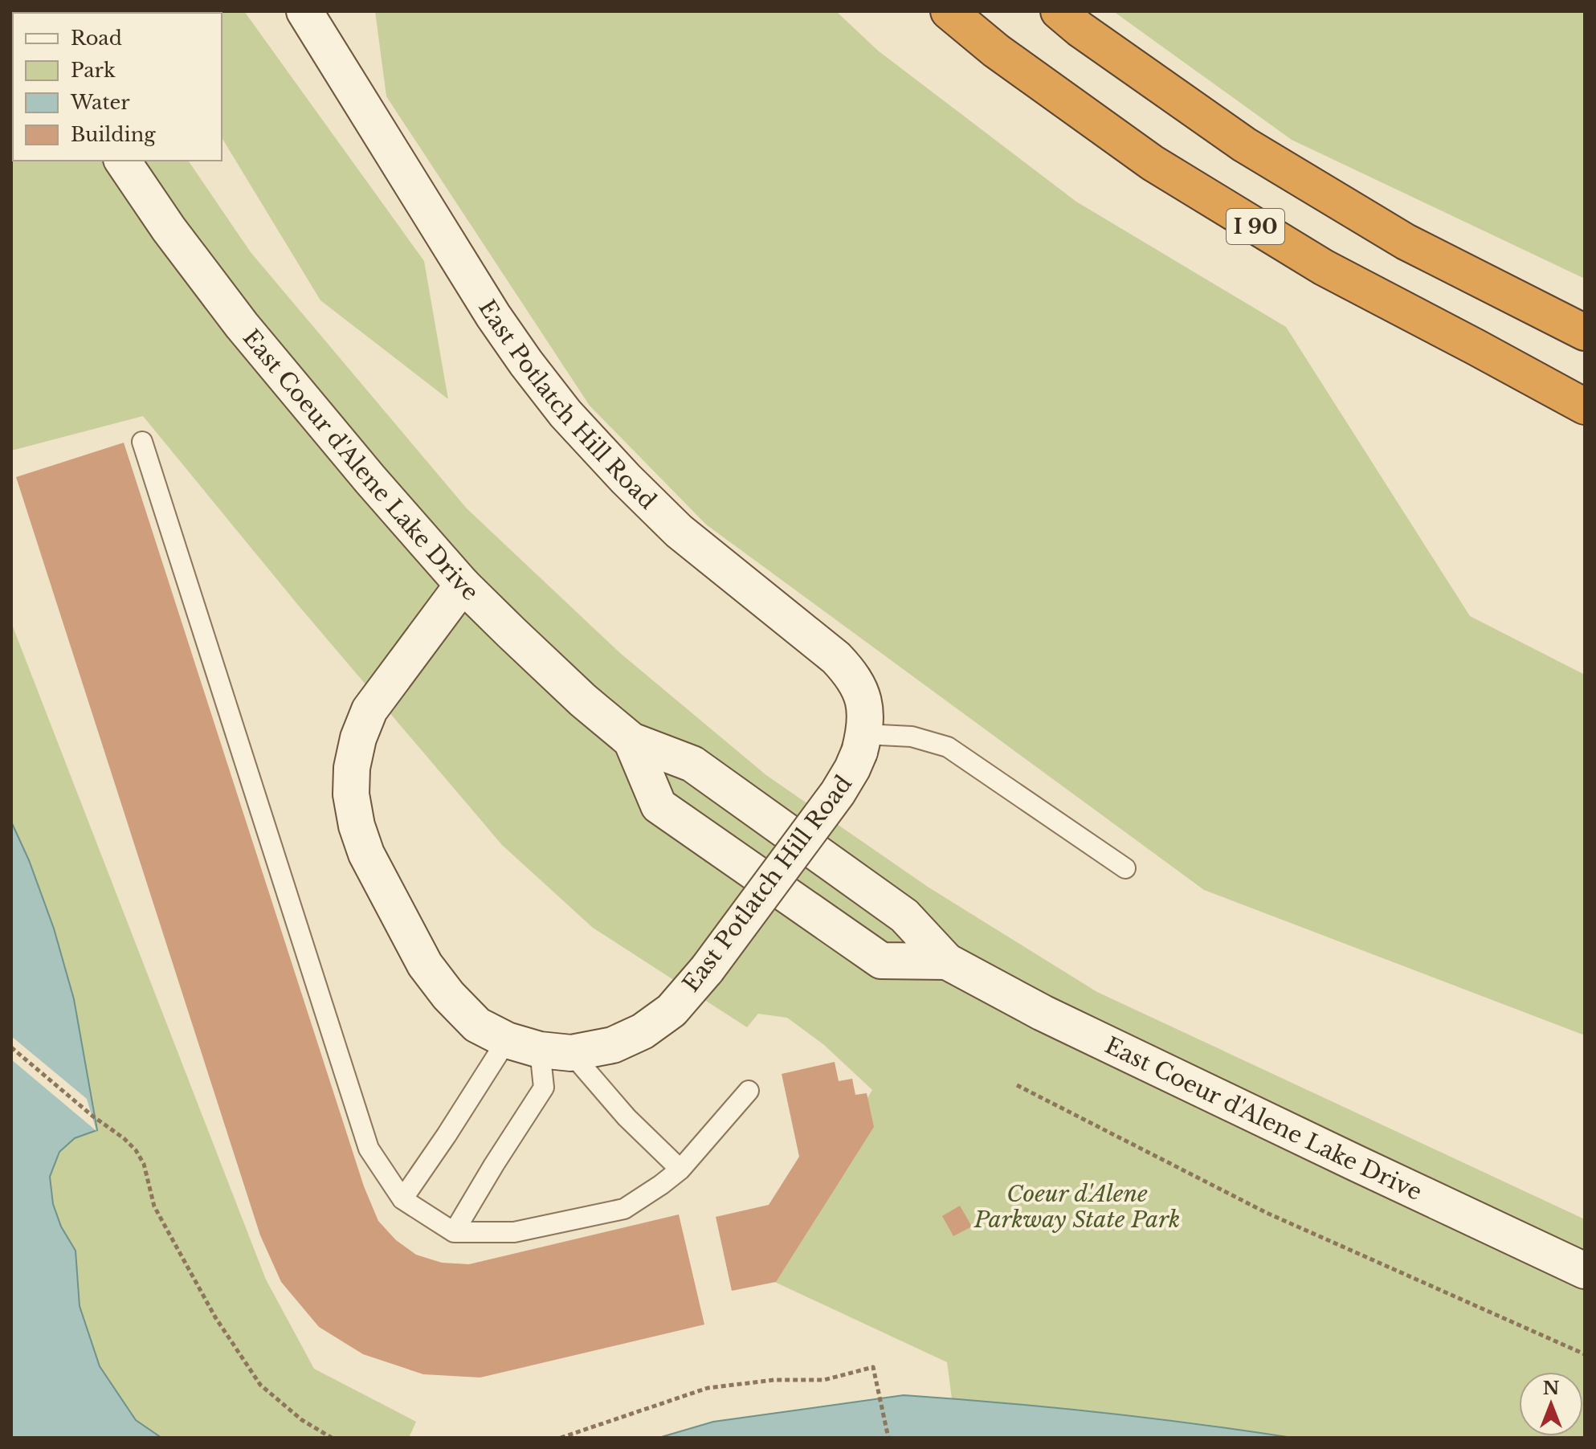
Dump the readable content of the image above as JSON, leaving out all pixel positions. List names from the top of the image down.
{
  "streets": {
    "highway": ["I 90"],
    "street": ["East Potlatch Hill Road", "East Coeur d'Alene Lake Drive"]
  },
  "parks": ["Coeur d'Alene Parkway State Park"],
  "legend": [
    "Road",
    "Park",
    "Water",
    "Building"
  ],
  "north": "top"
}
